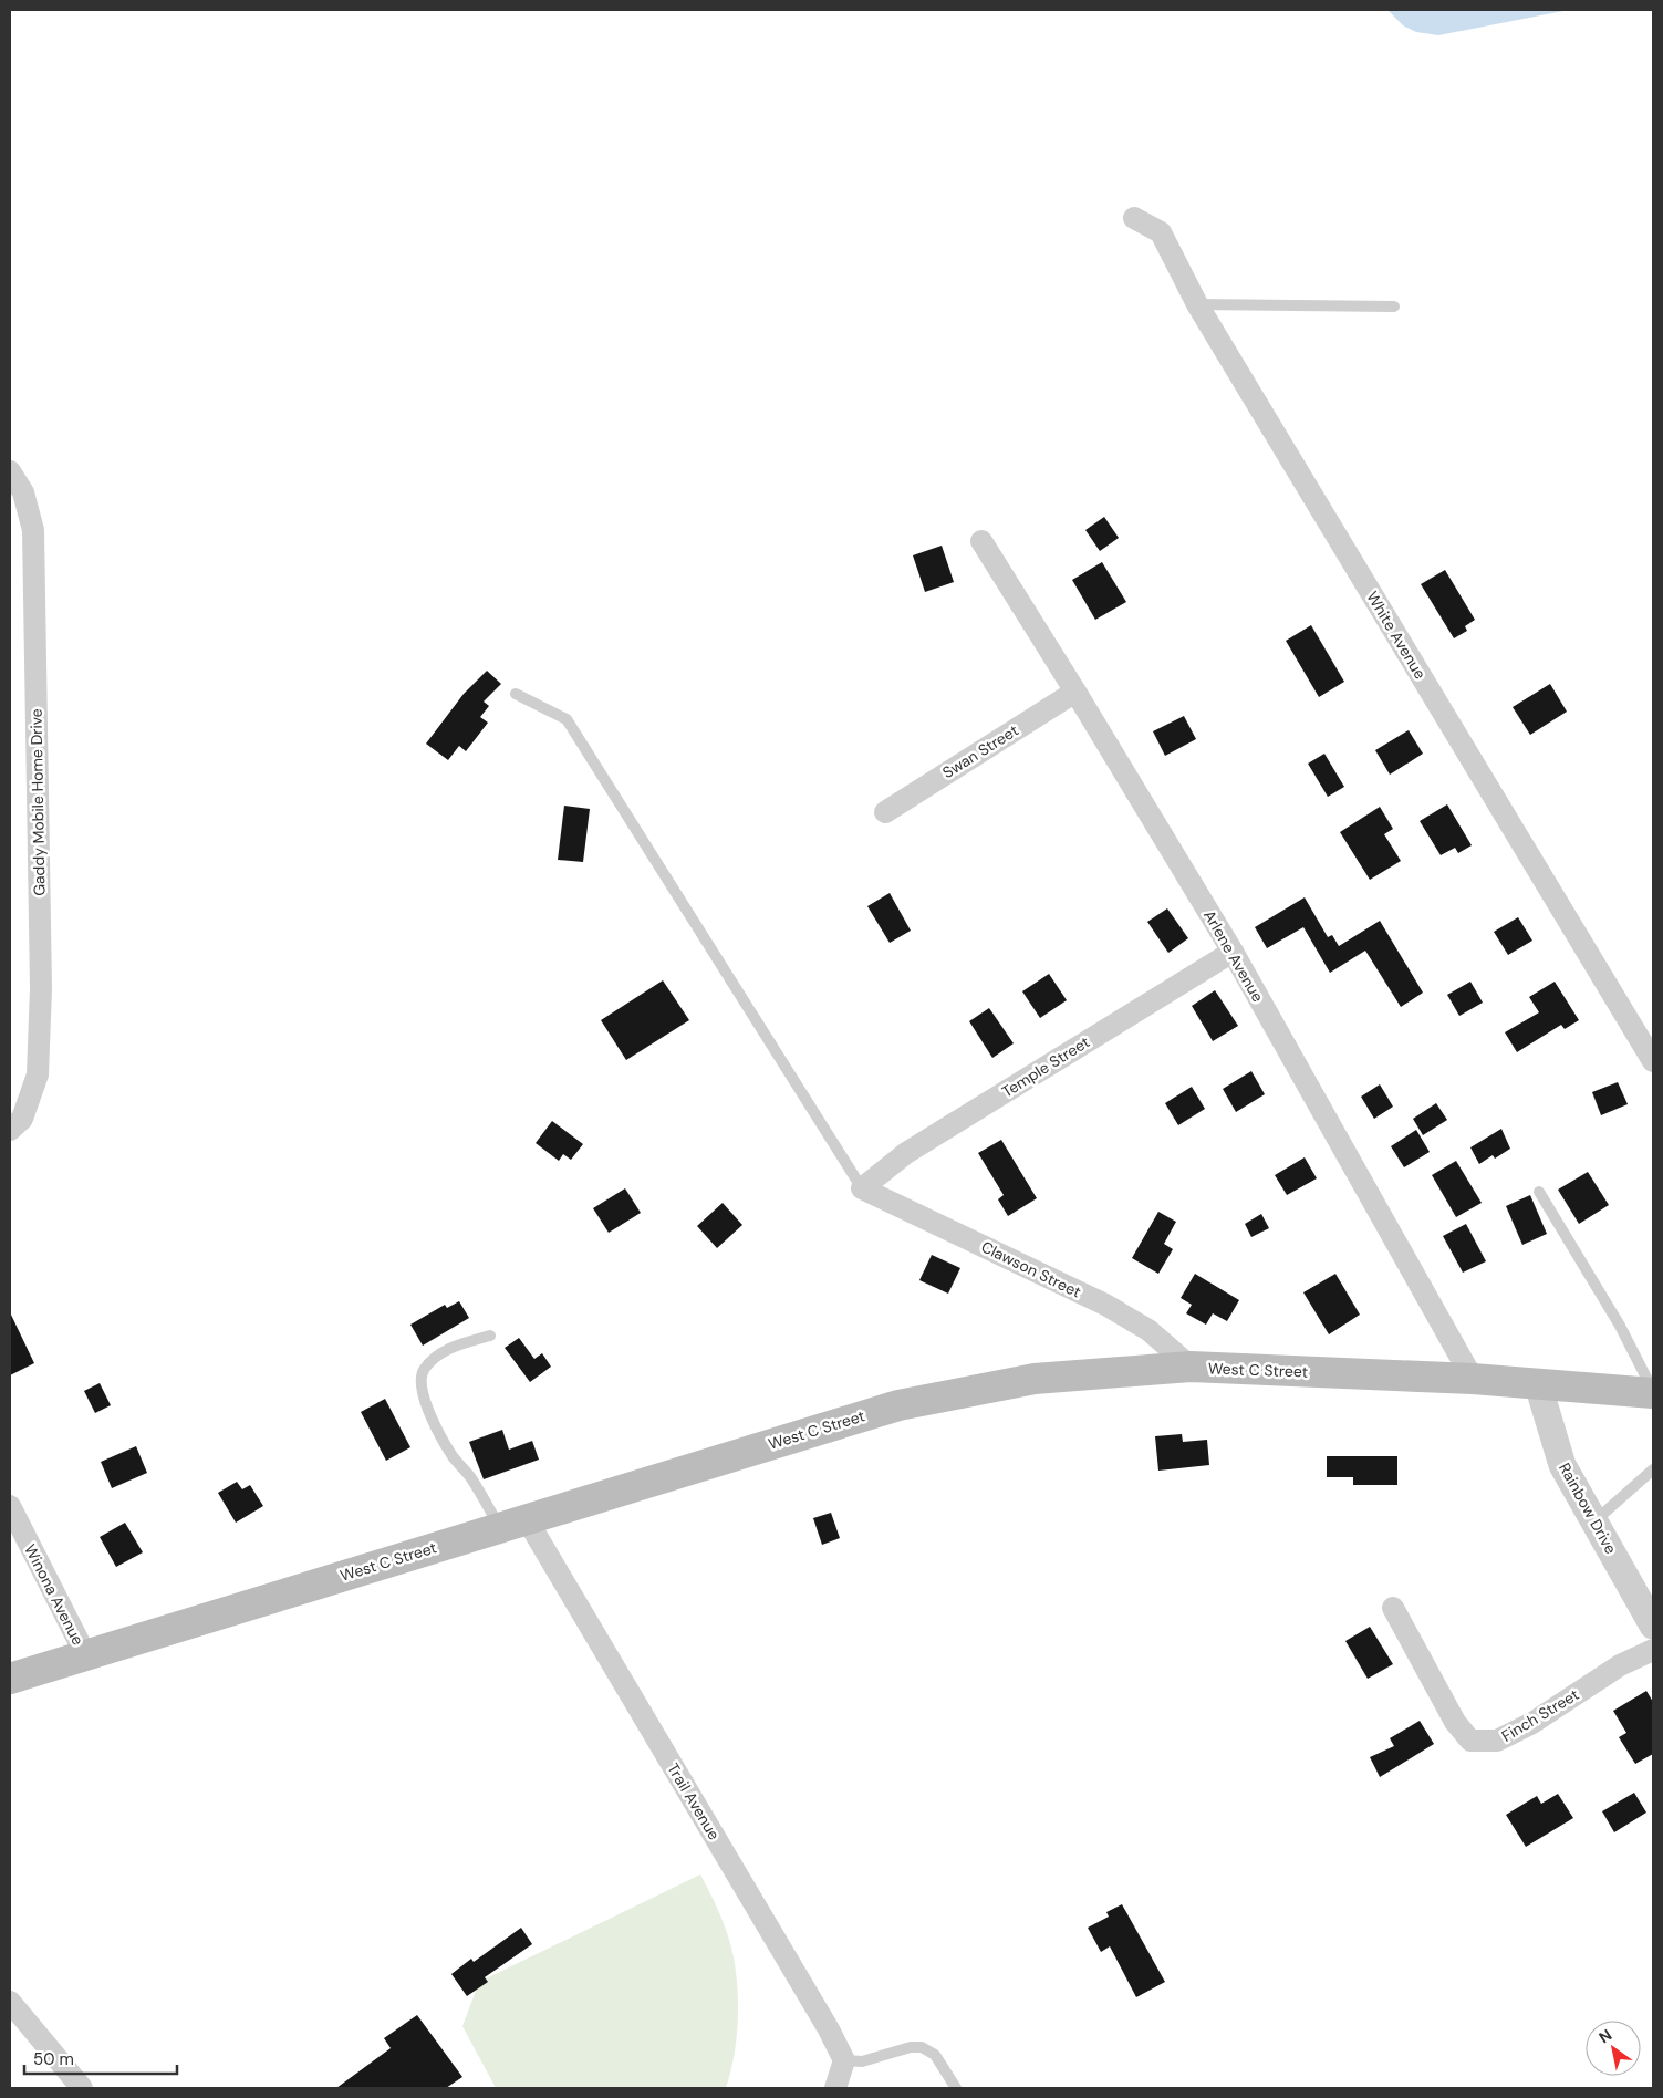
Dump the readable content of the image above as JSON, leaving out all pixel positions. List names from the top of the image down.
{
  "streets": {
    "main road": ["West C Street"],
    "street": [
      "White Avenue",
      "Swan Street",
      "Gaddy Mobile Home Drive",
      "Arlene Avenue",
      "Temple Street",
      "Clawson Street",
      "Rainbow Drive",
      "Winona Avenue",
      "Finch Street",
      "Trail Avenue"
    ]
  },
  "crossings": [
    ["Swan Street", "Arlene Avenue"],
    ["Arlene Avenue", "Temple Street"],
    ["Arlene Avenue", "West C Street"],
    ["Temple Street", "Clawson Street"],
    ["Clawson Street", "West C Street"],
    ["West C Street", "Rainbow Drive"],
    ["West C Street", "Winona Avenue"],
    ["West C Street", "Trail Avenue"]
  ],
  "scale_bar": "50 m",
  "north": "top left"
}
